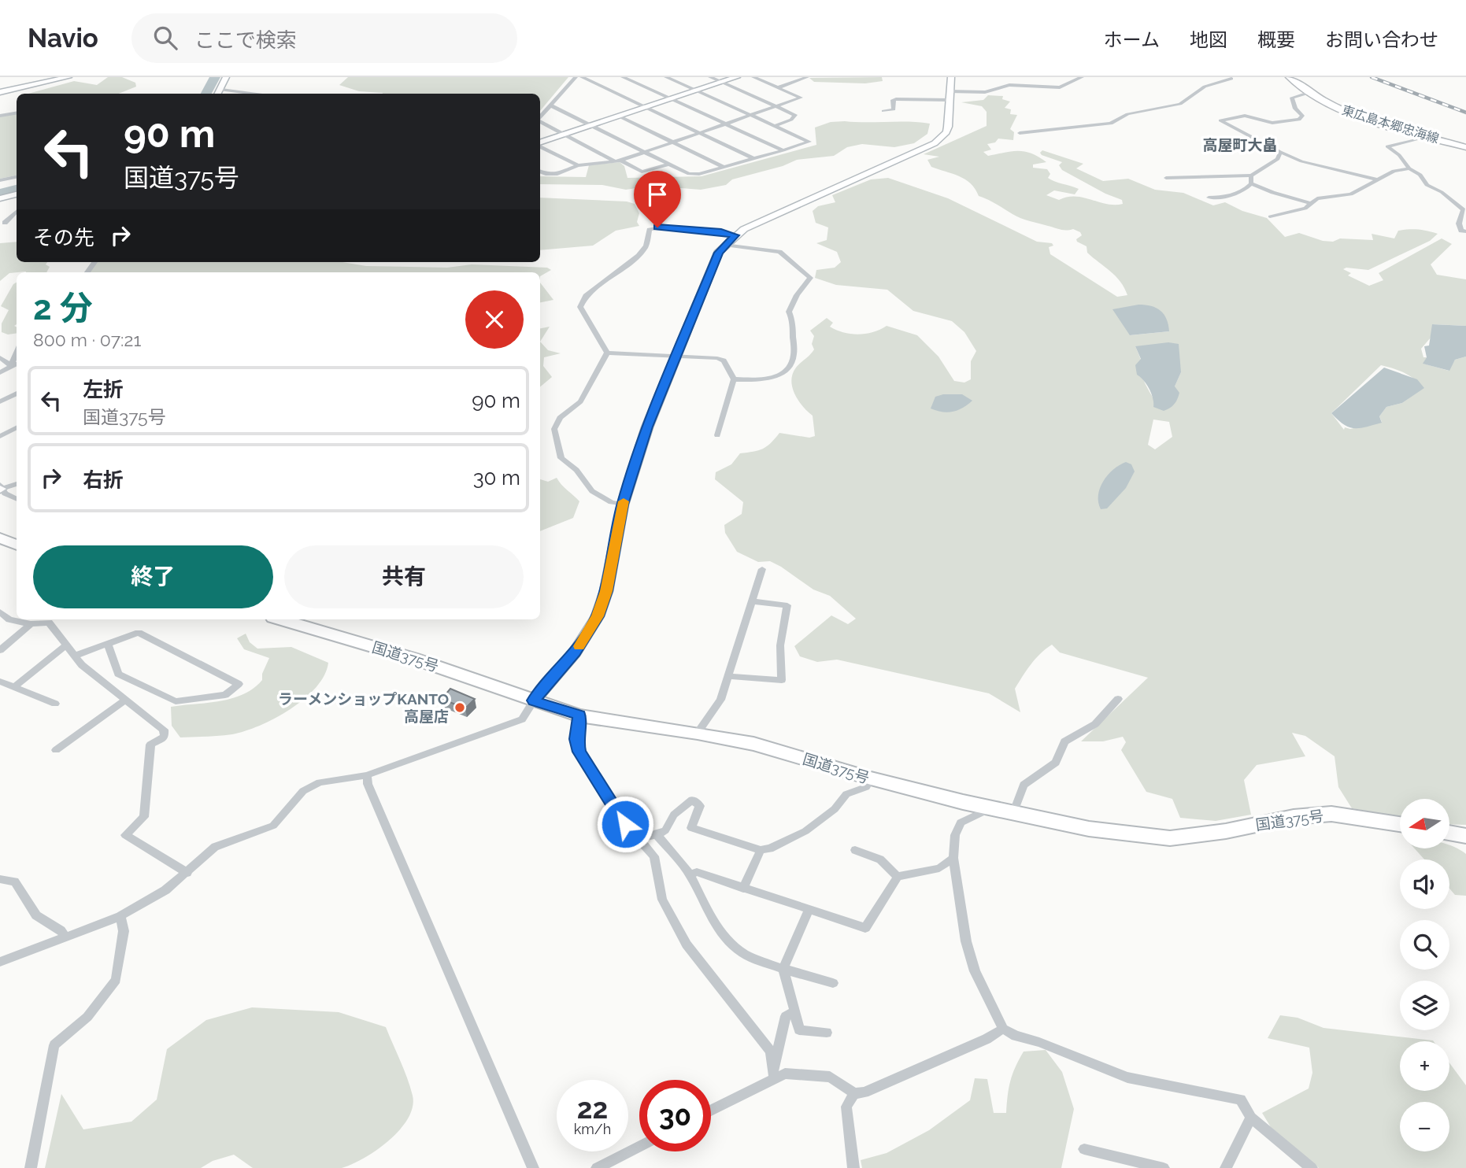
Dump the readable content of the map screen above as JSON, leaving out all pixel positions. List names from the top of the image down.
{
  "streets": {
    "highway": ["国道375号"],
    "main road": ["東広島本郷忠海線"]
  },
  "districts": ["高屋町大畠"],
  "places": ["ラーメンショップKANTO 高屋店"],
  "north": "left",
  "page": {
    "header": "Navio",
    "search": "ここで検索",
    "nav": [
      "ホーム",
      "地図",
      "概要",
      "お問い合わせ"
    ],
    "turn": ["90 m", "国道375号"],
    "then": "その先",
    "heading": ["2 分", "800 m · 07:21"],
    "list": [
      {
        "name": "左折",
        "note": "国道375号",
        "value": "90 m"
      },
      {
        "name": "右折",
        "value": "30 m"
      }
    ],
    "buttons": ["終了", "共有"],
    "map_buttons": ["+", "−"],
    "speed": "22 km/h",
    "limit": "30"
  }
}
